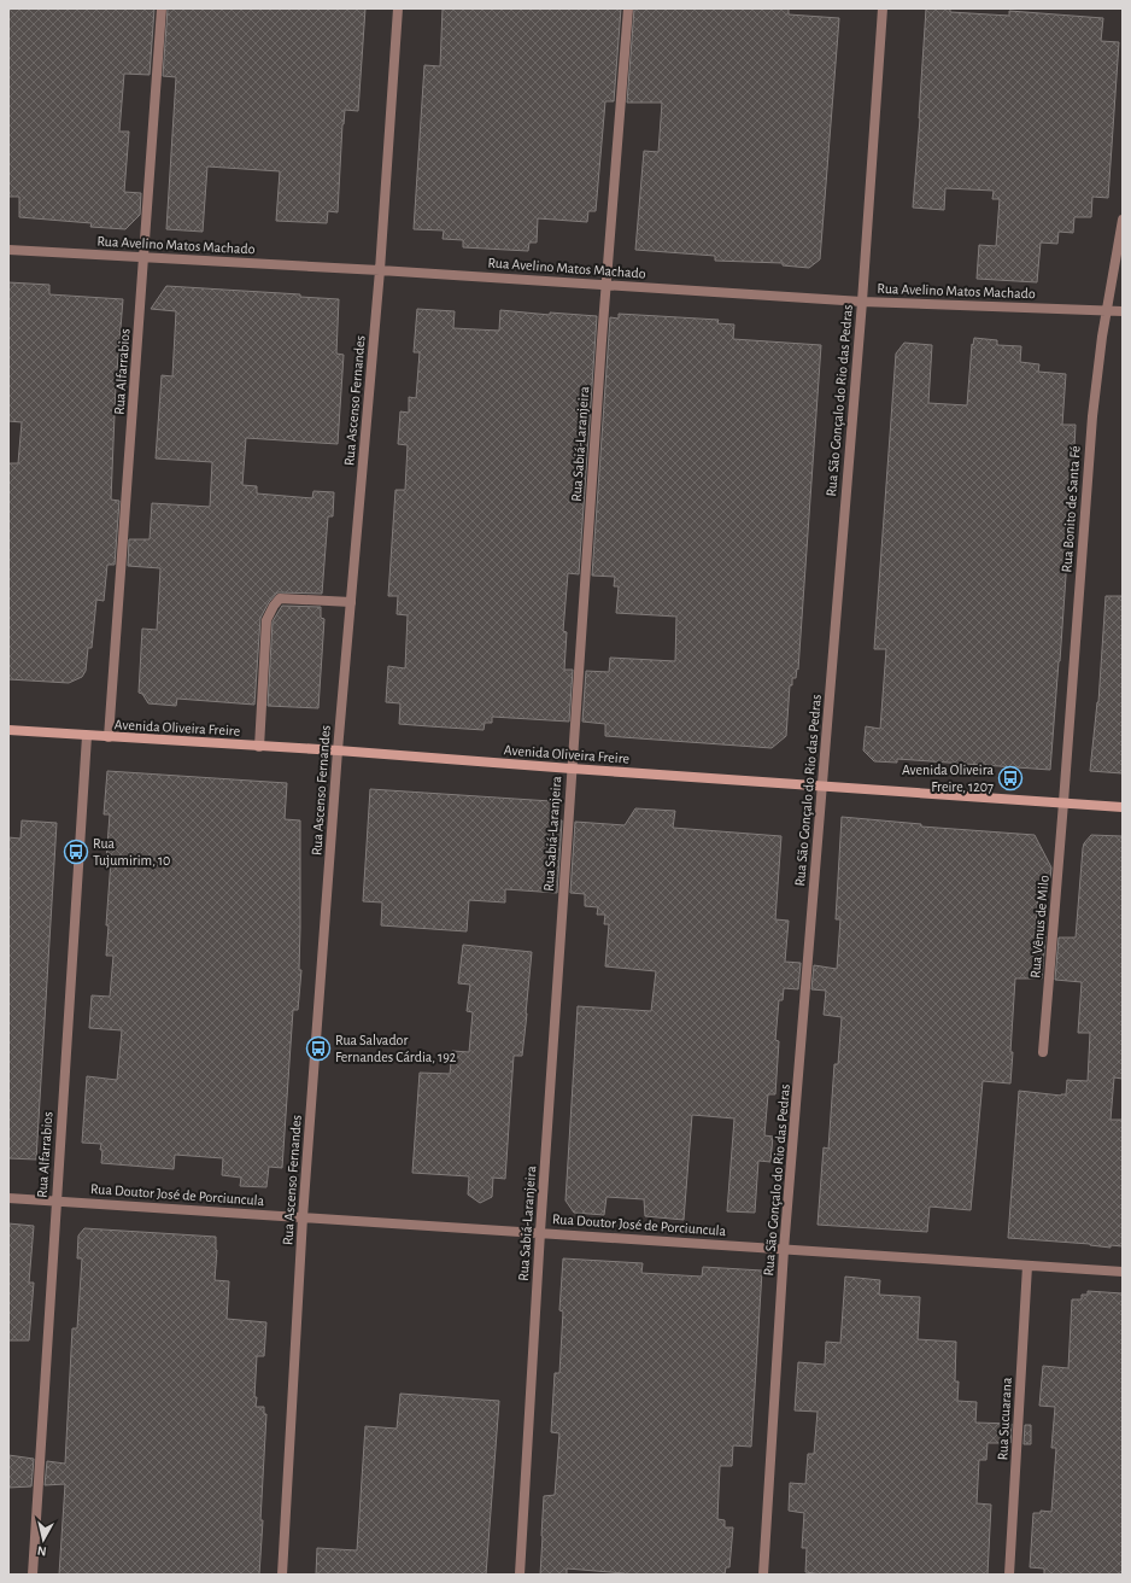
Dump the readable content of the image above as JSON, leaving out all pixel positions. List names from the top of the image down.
{
  "streets": {
    "street": [
      "Rua Avelino Matos Machado",
      "Rua Alfarrabios",
      "Rua Ascenso Fernandes",
      "Rua São Gonçalo do Rio das Pedras",
      "Rua Sabiá-Laranjeira",
      "Rua Bonito de Santa Fé",
      "Avenida Oliveira Freire",
      "Rua Vênus de Milo",
      "Rua Doutor José de Porciuncula",
      "Rua Sucuarana"
    ]
  },
  "crossings": [
    ["Rua Avelino Matos Machado", "Rua Alfarrabios"],
    ["Rua Avelino Matos Machado", "Rua Ascenso Fernandes"],
    ["Rua Avelino Matos Machado", "Rua São Gonçalo do Rio das Pedras"],
    ["Rua Avelino Matos Machado", "Rua Sabiá-Laranjeira"],
    ["Rua Avelino Matos Machado", "Rua Bonito de Santa Fé"],
    ["Rua Alfarrabios", "Avenida Oliveira Freire"],
    ["Rua Alfarrabios", "Rua Doutor José de Porciuncula"],
    ["Rua Ascenso Fernandes", "Avenida Oliveira Freire"],
    ["Rua Ascenso Fernandes", "Rua Doutor José de Porciuncula"],
    ["Rua São Gonçalo do Rio das Pedras", "Avenida Oliveira Freire"],
    ["Rua São Gonçalo do Rio das Pedras", "Rua Doutor José de Porciuncula"],
    ["Rua Sabiá-Laranjeira", "Avenida Oliveira Freire"],
    ["Rua Sabiá-Laranjeira", "Rua Doutor José de Porciuncula"],
    ["Rua Bonito de Santa Fé", "Avenida Oliveira Freire"],
    ["Rua Bonito de Santa Fé", "Rua Vênus de Milo"],
    ["Avenida Oliveira Freire", "Rua Vênus de Milo"],
    ["Rua Doutor José de Porciuncula", "Rua Sucuarana"]
  ],
  "places": {
    "bus stop": ["Avenida Oliveira Freire, 1207", "Rua Tujumirim, 10", "Rua Salvador Fernandes Cárdia, 192"]
  },
  "north": "bottom"
}
